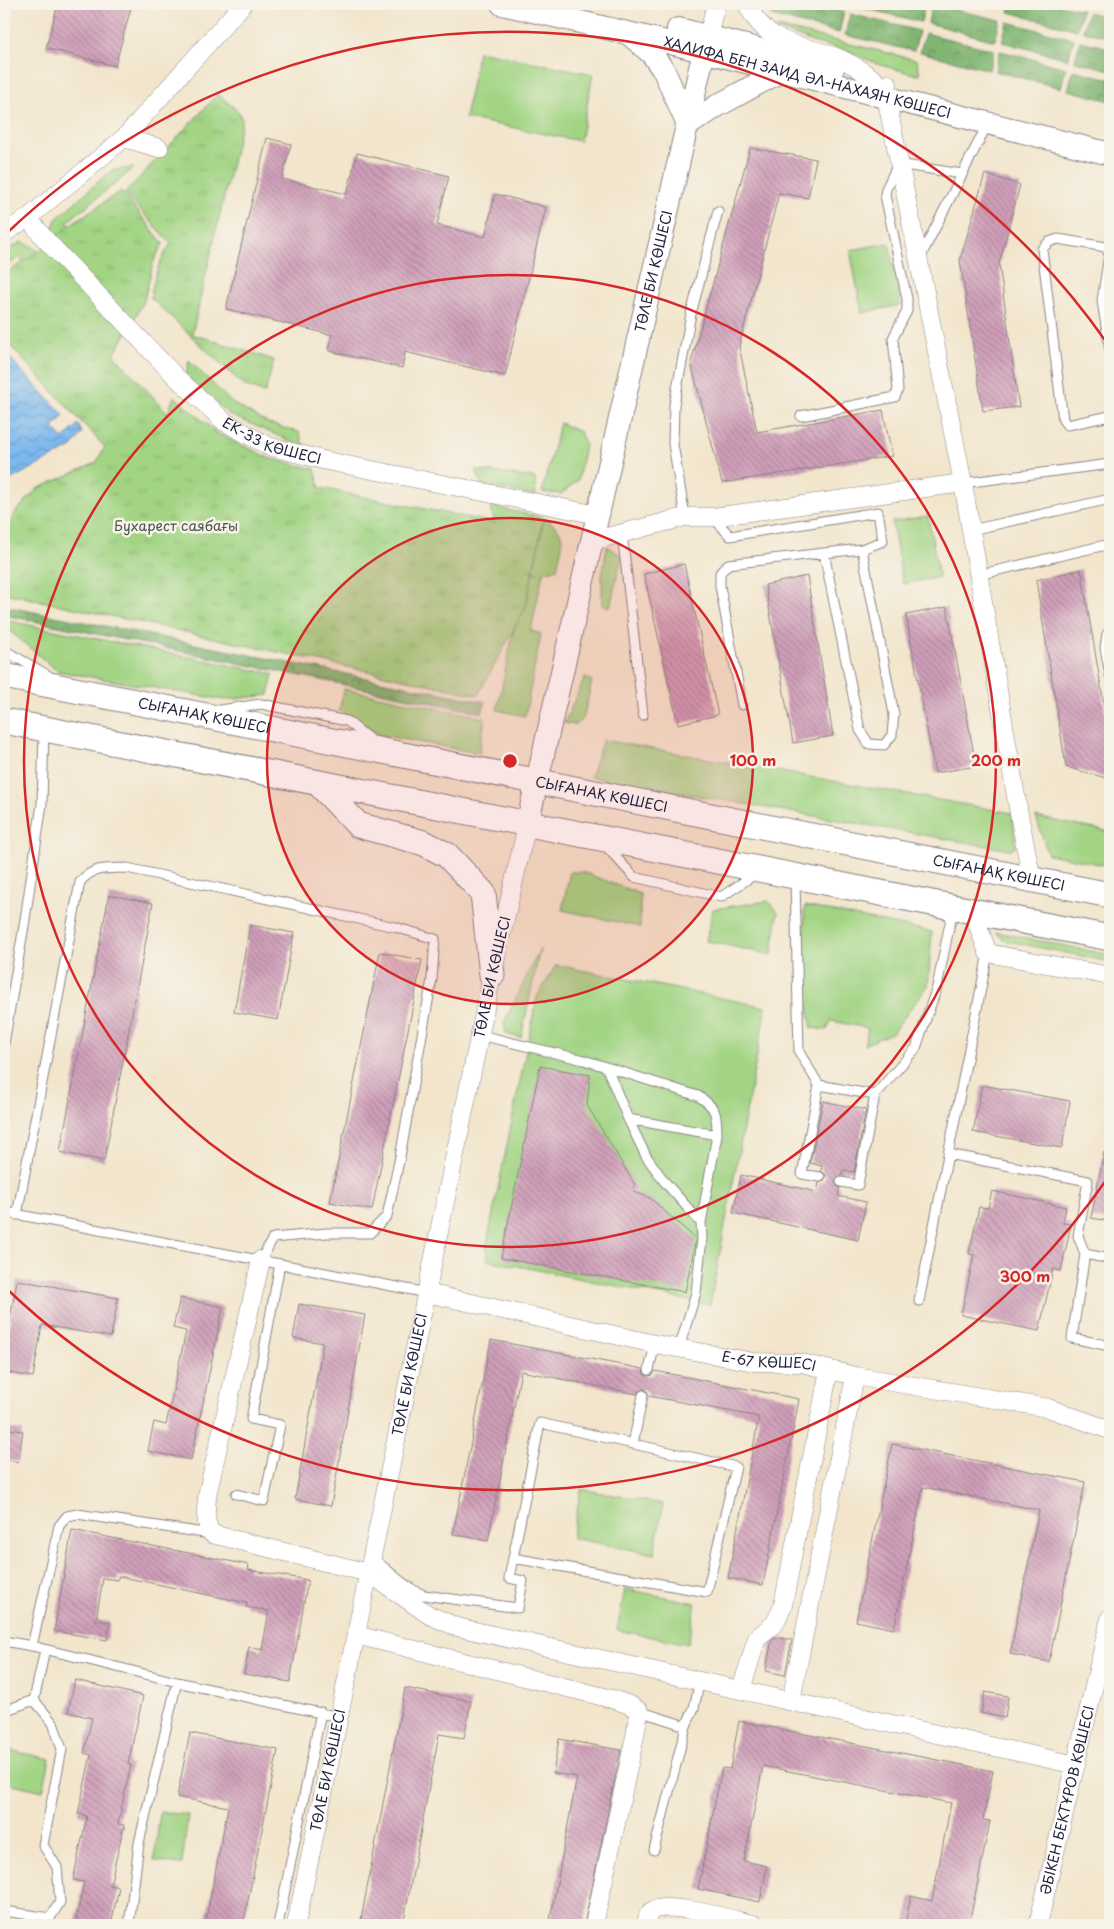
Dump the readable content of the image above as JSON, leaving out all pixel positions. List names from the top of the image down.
{
  "streets": {
    "main road": ["СЫҒАНАҚ КӨШЕСІ"],
    "street": [
      "ХАЛИФА БЕН ЗАИД ӘЛ-НАХАЯН КӨШЕСІ",
      "ТӨЛЕ БИ КӨШЕСІ",
      "ЕК-33 КӨШЕСІ",
      "Е-67 КӨШЕСІ",
      "ӘБІКЕН БЕКТҰРОВ КӨШЕСІ"
    ]
  },
  "crossings": [
    ["ХАЛИФА БЕН ЗАИД ӘЛ-НАХАЯН КӨШЕСІ", "ТӨЛЕ БИ КӨШЕСІ"],
    ["ТӨЛЕ БИ КӨШЕСІ", "ЕК-33 КӨШЕСІ"],
    ["ТӨЛЕ БИ КӨШЕСІ", "СЫҒАНАҚ КӨШЕСІ"],
    ["ТӨЛЕ БИ КӨШЕСІ", "Е-67 КӨШЕСІ"]
  ],
  "parks": ["Бухарест саябағы"],
  "rings": ["100 m", "200 m", "300 m"]
}
